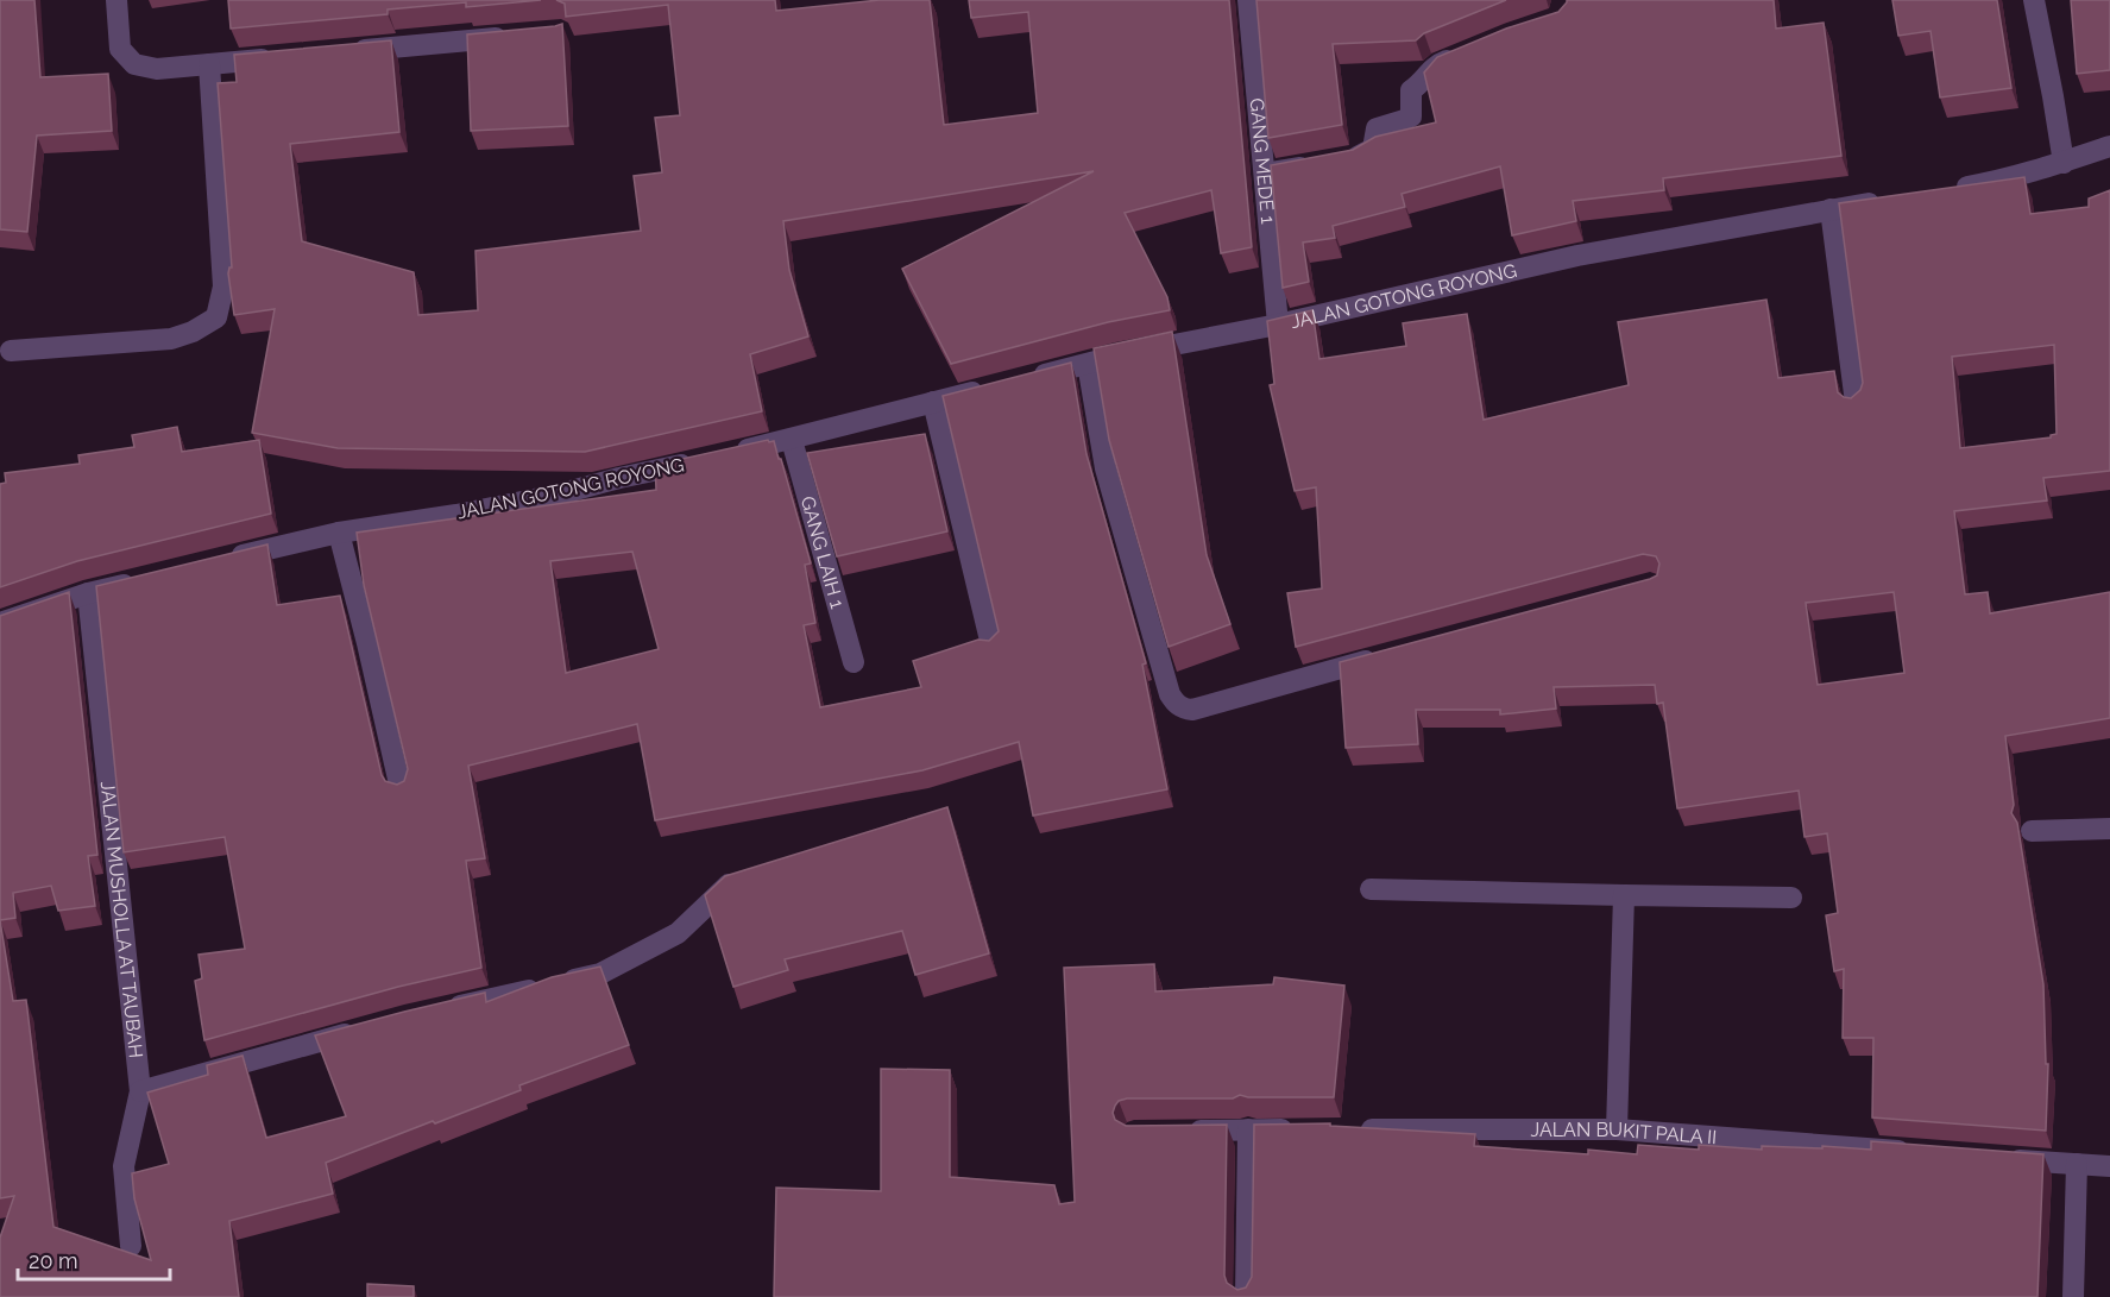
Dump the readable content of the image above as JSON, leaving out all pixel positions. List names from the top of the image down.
{
  "streets": {
    "street": [
      "GANG MEDE 1",
      "JALAN GOTONG ROYONG",
      "GANG LAIH 1",
      "JALAN MUSHOLLA AT TAUBAH",
      "JALAN BUKIT PALA II"
    ]
  },
  "crossings": [
    ["GANG MEDE 1", "JALAN GOTONG ROYONG"]
  ],
  "scale_bar": "20 m"
}
